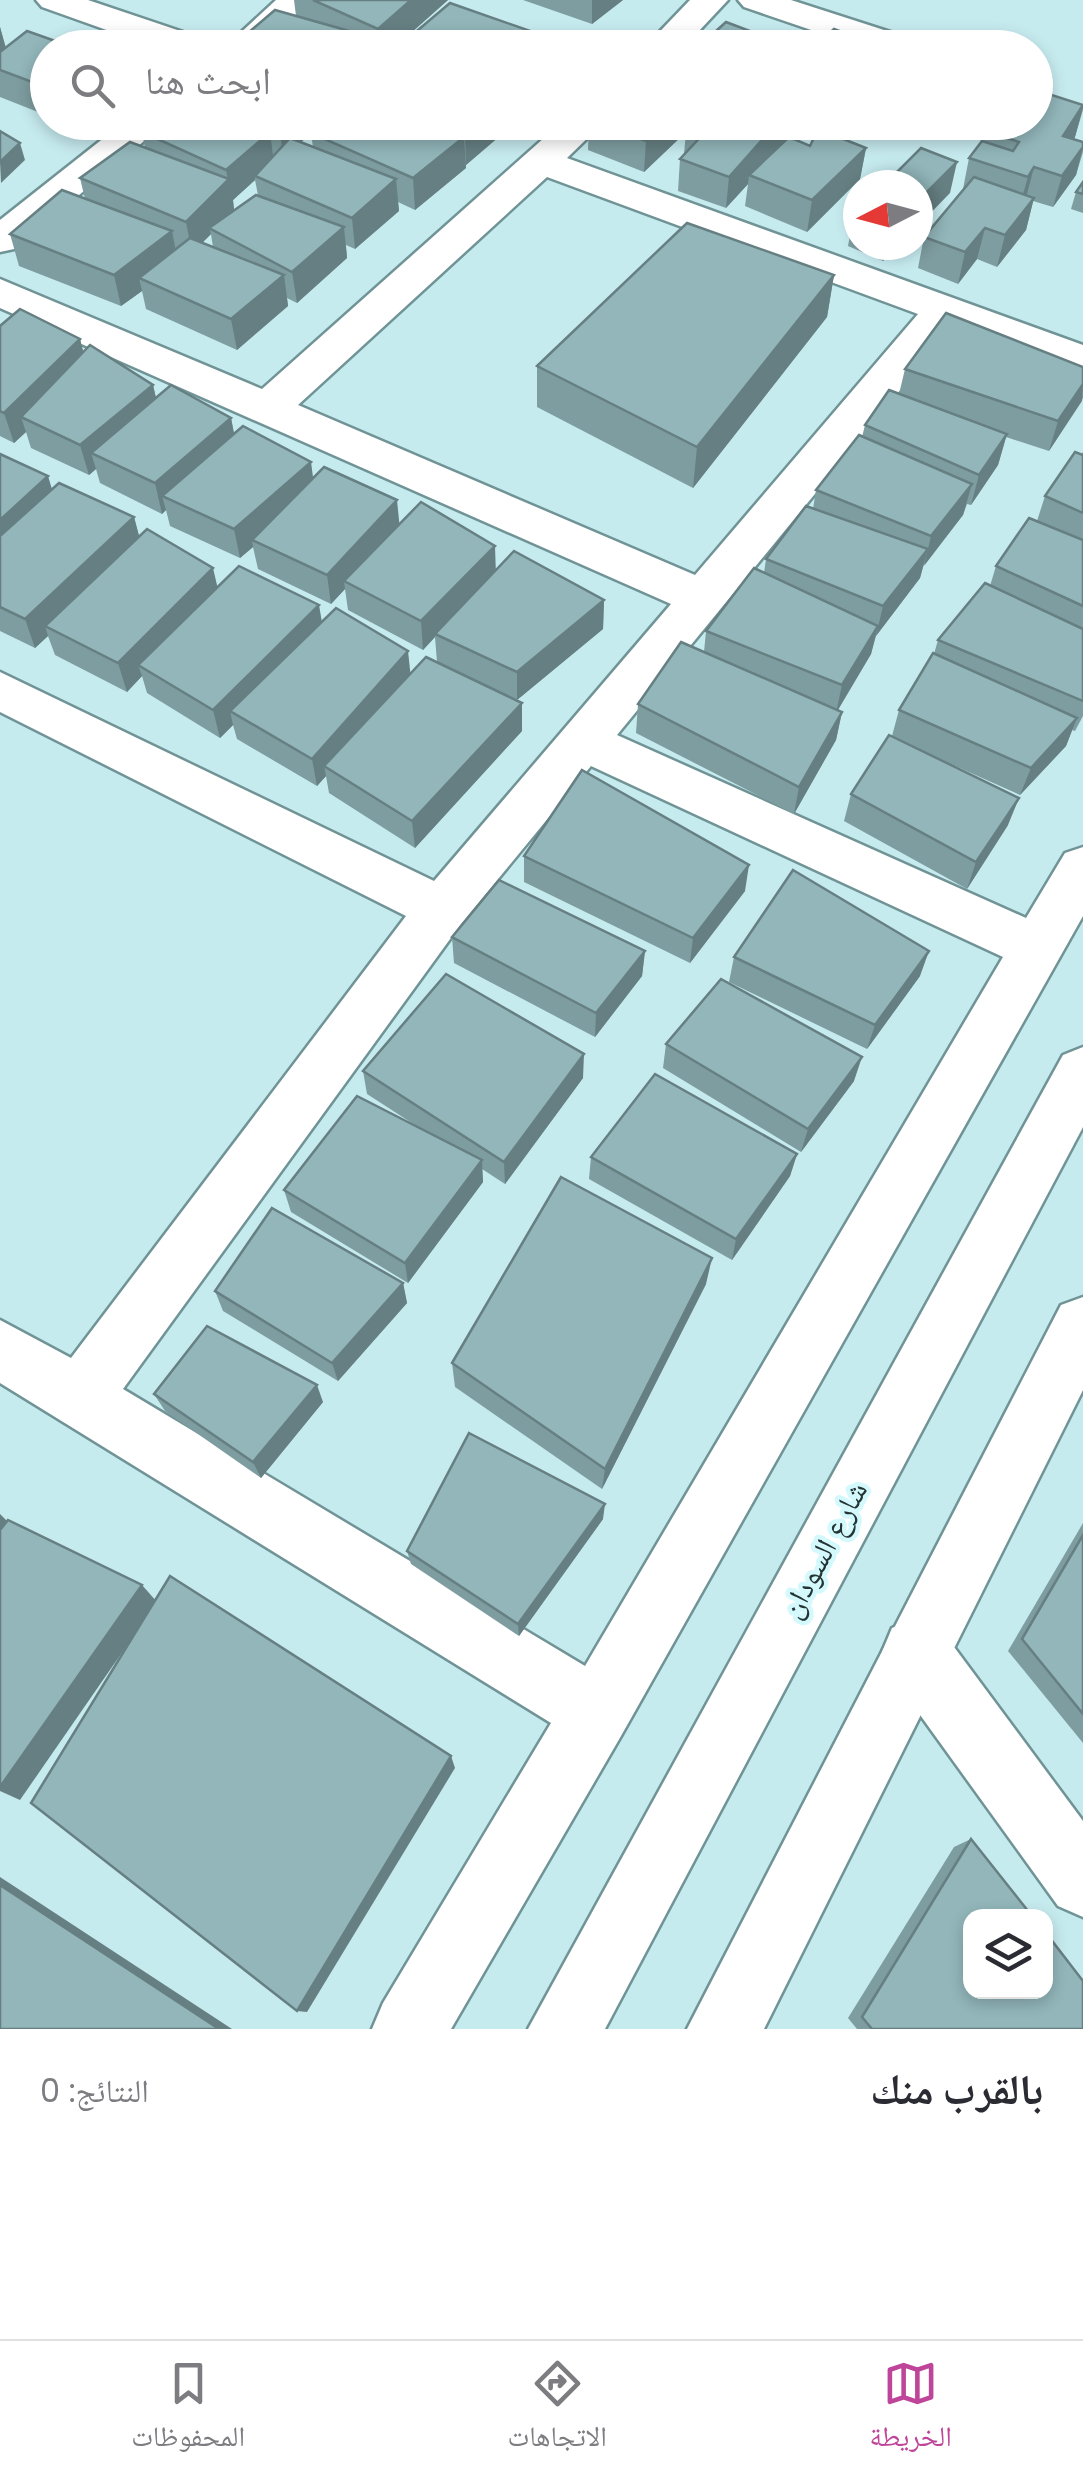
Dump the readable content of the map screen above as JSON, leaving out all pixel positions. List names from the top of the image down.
{
  "streets": {
    "street": ["شارع السودان"]
  },
  "north": "left",
  "page": {
    "search": "ابحث هنا",
    "heading": ["بالقرب منك", "النتائج: 0"],
    "nav": ["الخريطة", "الاتجاهات", "المحفوظات"]
  }
}
